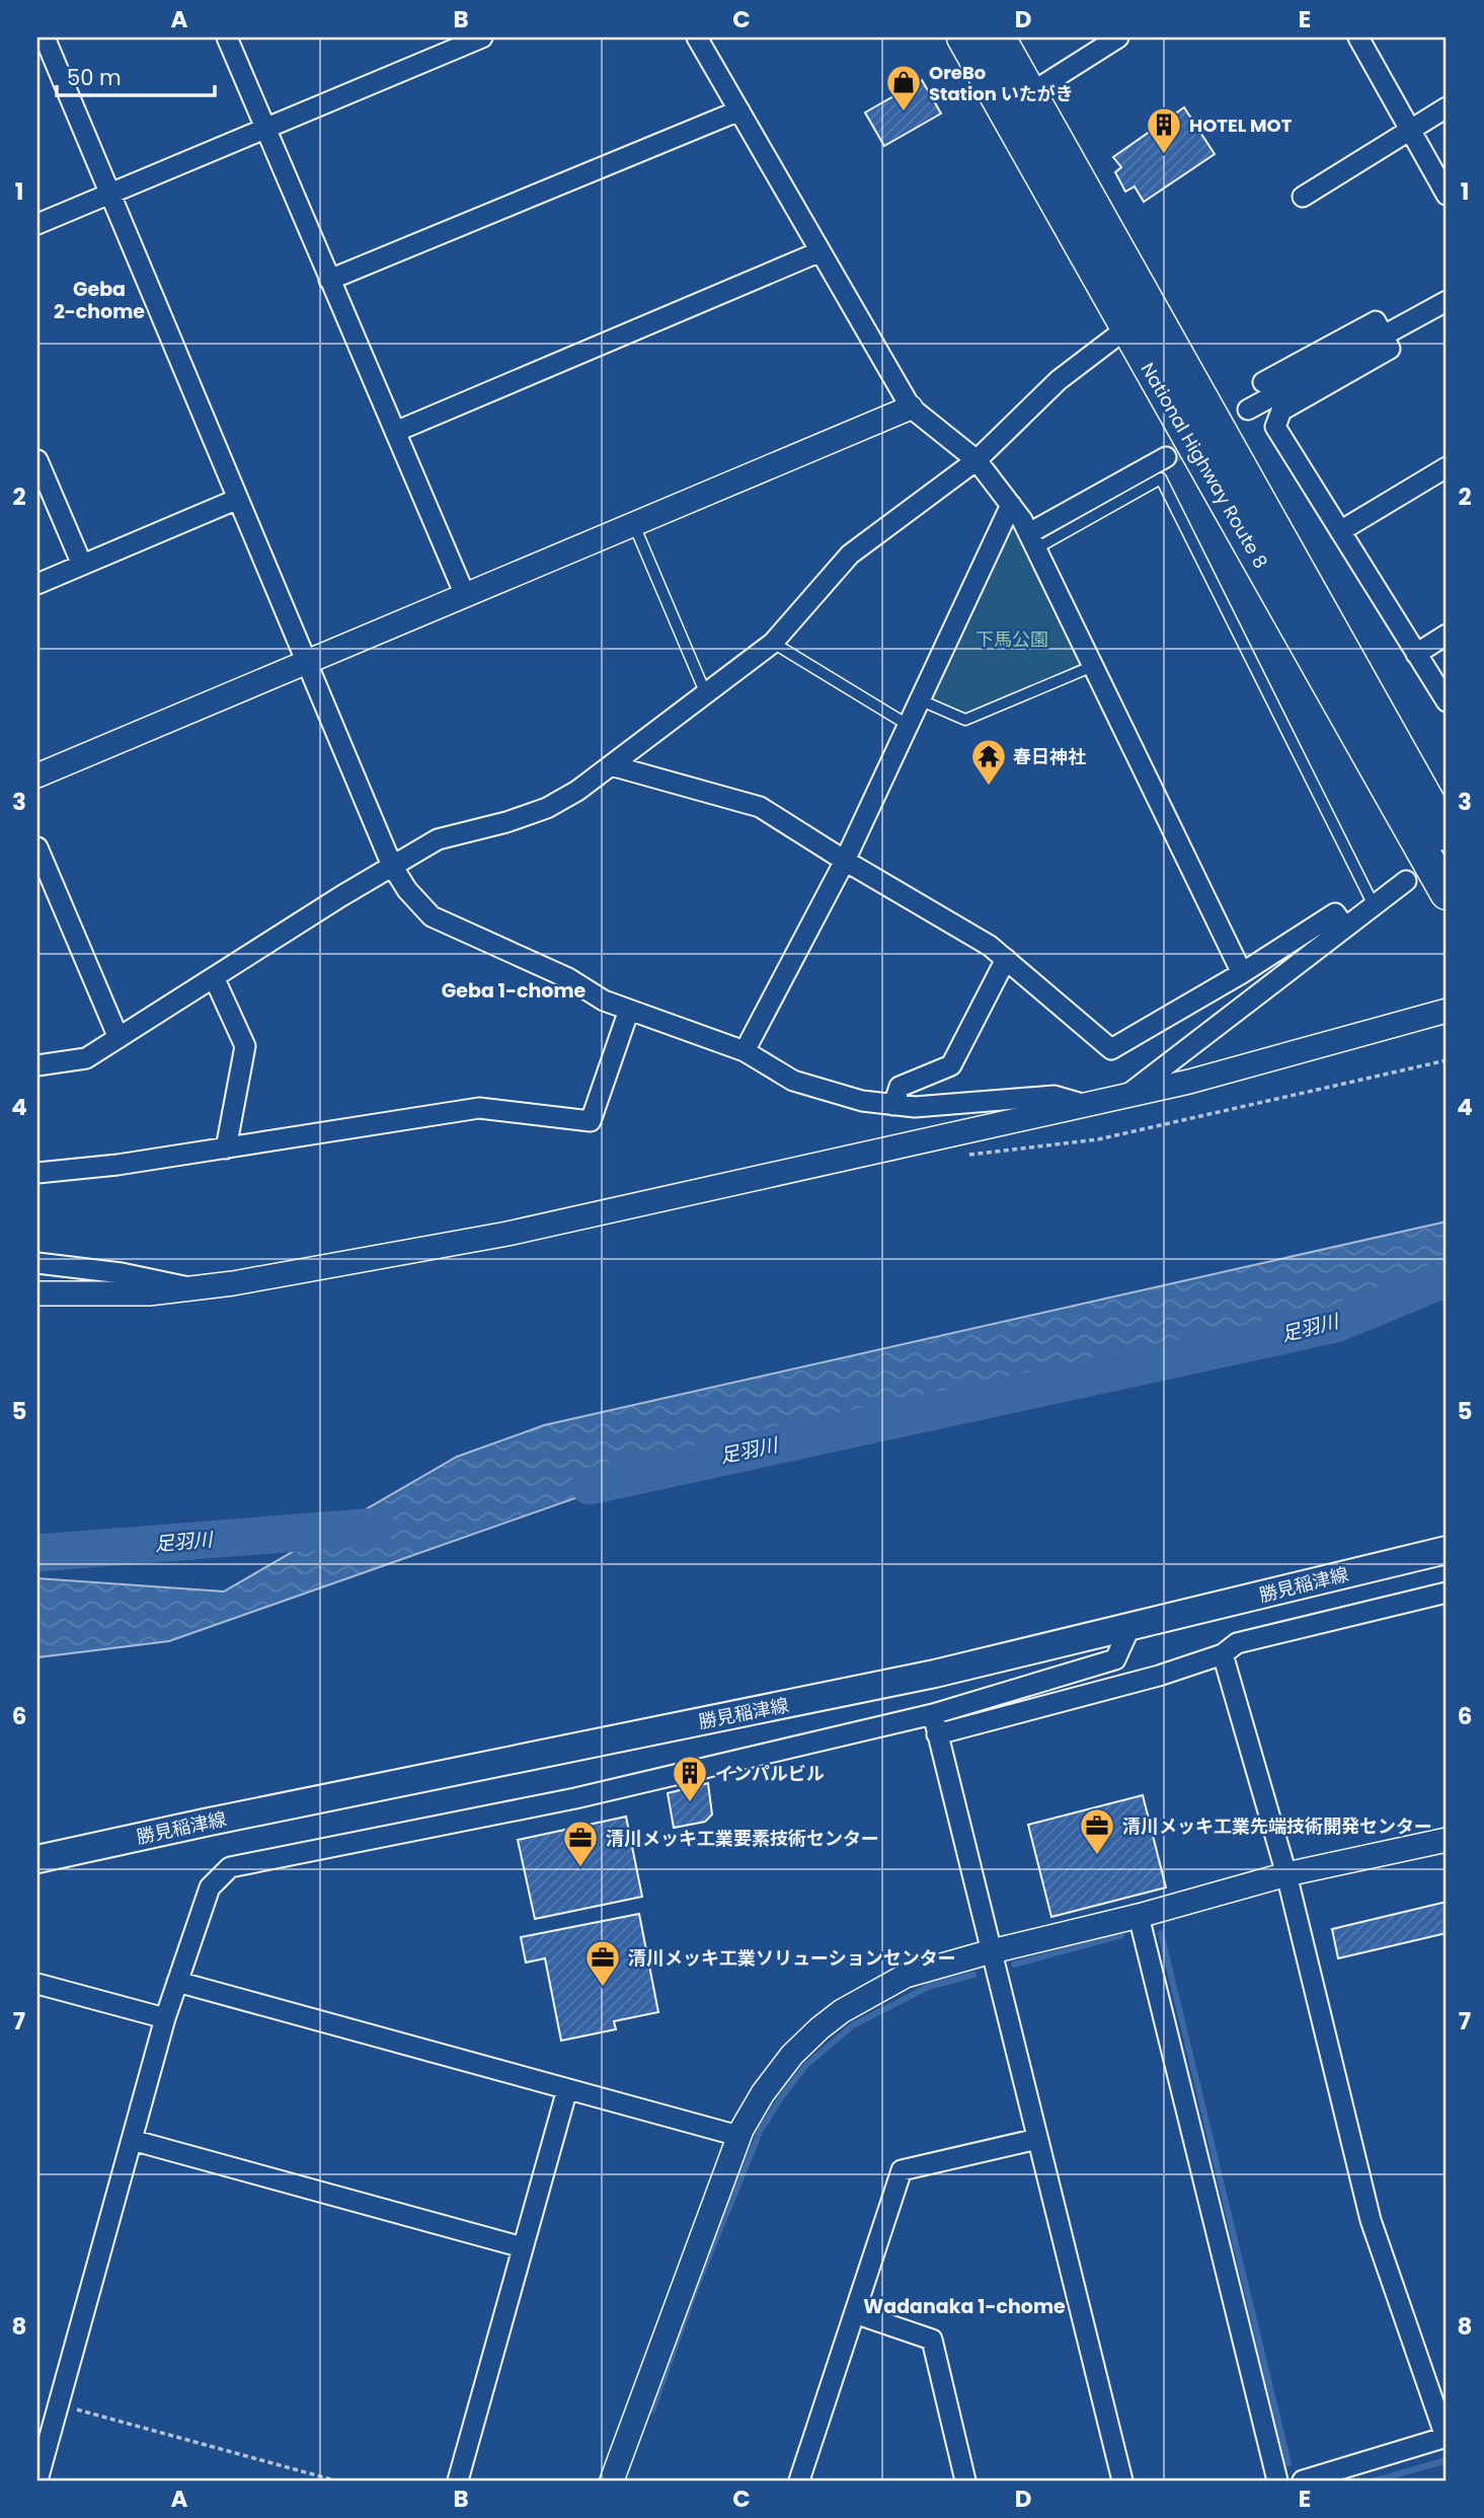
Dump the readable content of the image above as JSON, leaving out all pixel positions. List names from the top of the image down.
{
  "streets": {
    "highway": ["National Highway Route 8"],
    "main road": ["勝見稲津線"]
  },
  "districts": ["Geba 2-chome", "Geba 1-chome", "Wadanaka 1-chome"],
  "water": ["足羽川"],
  "parks": ["下馬公園"],
  "places": {
    "shop": ["OreBo Station いたがき"],
    "building": ["HOTEL MOT", "インパルビル"],
    "temple": ["春日神社"],
    "office": ["清川メッキ工業先端技術開発センター", "清川メッキ工業要素技術センター", "清川メッキ工業ソリューションセンター"]
  },
  "scale_bar": "50 m",
  "grid": {
    "columns": [
      "A",
      "B",
      "C",
      "D",
      "E"
    ],
    "rows": [
      "1",
      "2",
      "3",
      "4",
      "5",
      "6",
      "7",
      "8"
    ]
  }
}
